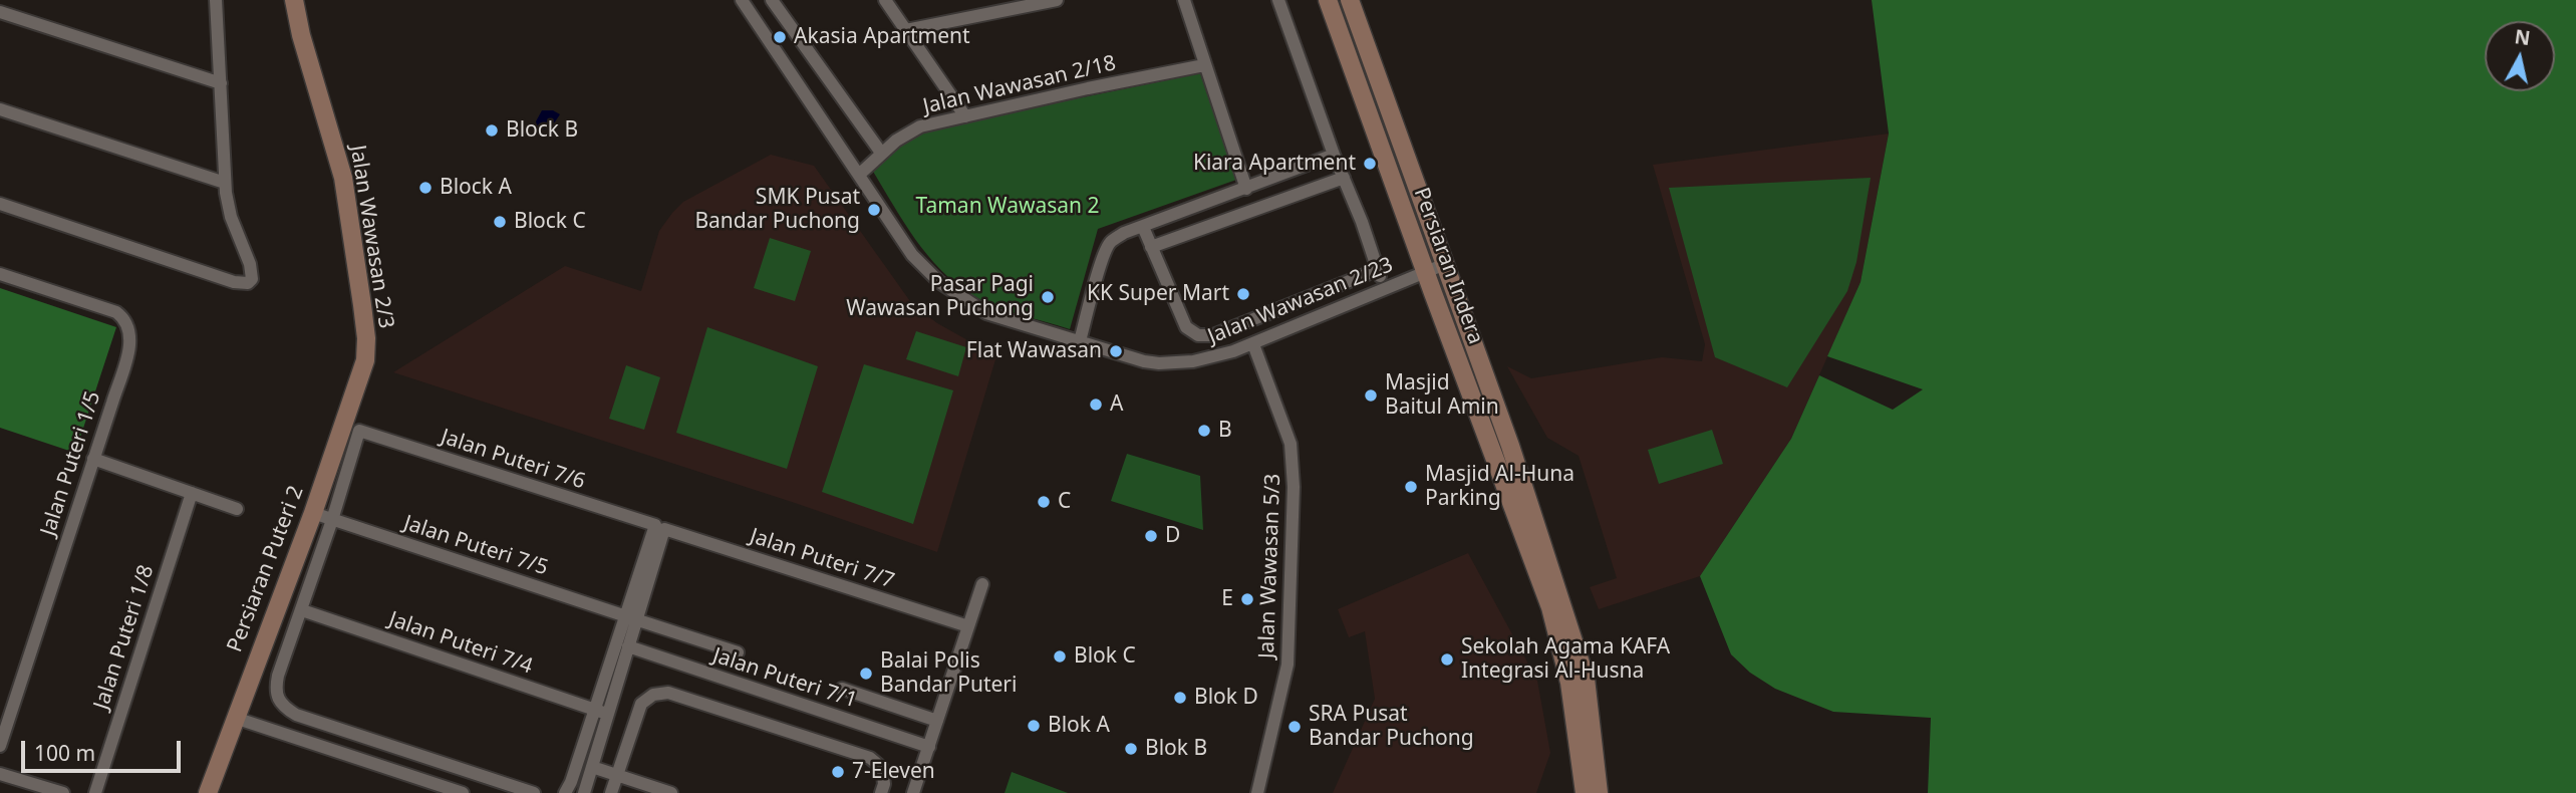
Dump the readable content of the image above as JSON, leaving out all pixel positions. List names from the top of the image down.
{
  "streets": {
    "main road": ["Jalan Wawasan 2/3", "Persiaran Indera", "Persiaran Puteri 2"],
    "street": [
      "Jalan Wawasan 2/18",
      "Jalan Wawasan 2/23",
      "Jalan Puteri 7/6",
      "Jalan Puteri 1/5",
      "Jalan Puteri 7/5",
      "Jalan Puteri 7/7",
      "Jalan Wawasan 5/3",
      "Jalan Puteri 1/8",
      "Jalan Puteri 7/4",
      "Jalan Puteri 7/1"
    ]
  },
  "crossings": [
    ["Jalan Wawasan 2/18", "Jalan Wawasan 2/23"],
    ["Jalan Wawasan 2/3", "Persiaran Puteri 2"],
    ["Persiaran Indera", "Jalan Wawasan 2/23"],
    ["Jalan Wawasan 2/23", "Jalan Wawasan 5/3"],
    ["Jalan Puteri 7/6", "Jalan Puteri 7/5"],
    ["Jalan Puteri 7/6", "Jalan Puteri 7/7"],
    ["Jalan Puteri 7/5", "Persiaran Puteri 2"]
  ],
  "parks": ["Taman Wawasan 2"],
  "places": [
    "Akasia Apartment",
    "Block B",
    "Kiara Apartment",
    "Block A",
    "SMK Pusat Bandar Puchong",
    "Block C",
    "KK Super Mart",
    "Pasar Pagi Wawasan Puchong",
    "Flat Wawasan",
    "Masjid Baitul Amin",
    "A",
    "B",
    "Masjid Al-Huna Parking",
    "C",
    "D",
    "E",
    "Blok C",
    "Sekolah Agama KAFA Integrasi Al-Husna",
    "Balai Polis Bandar Puteri",
    "Blok D",
    "Blok A",
    "SRA Pusat Bandar Puchong",
    "Blok B",
    "7-Eleven"
  ],
  "scale_bar": "100 m",
  "north": "top"
}
